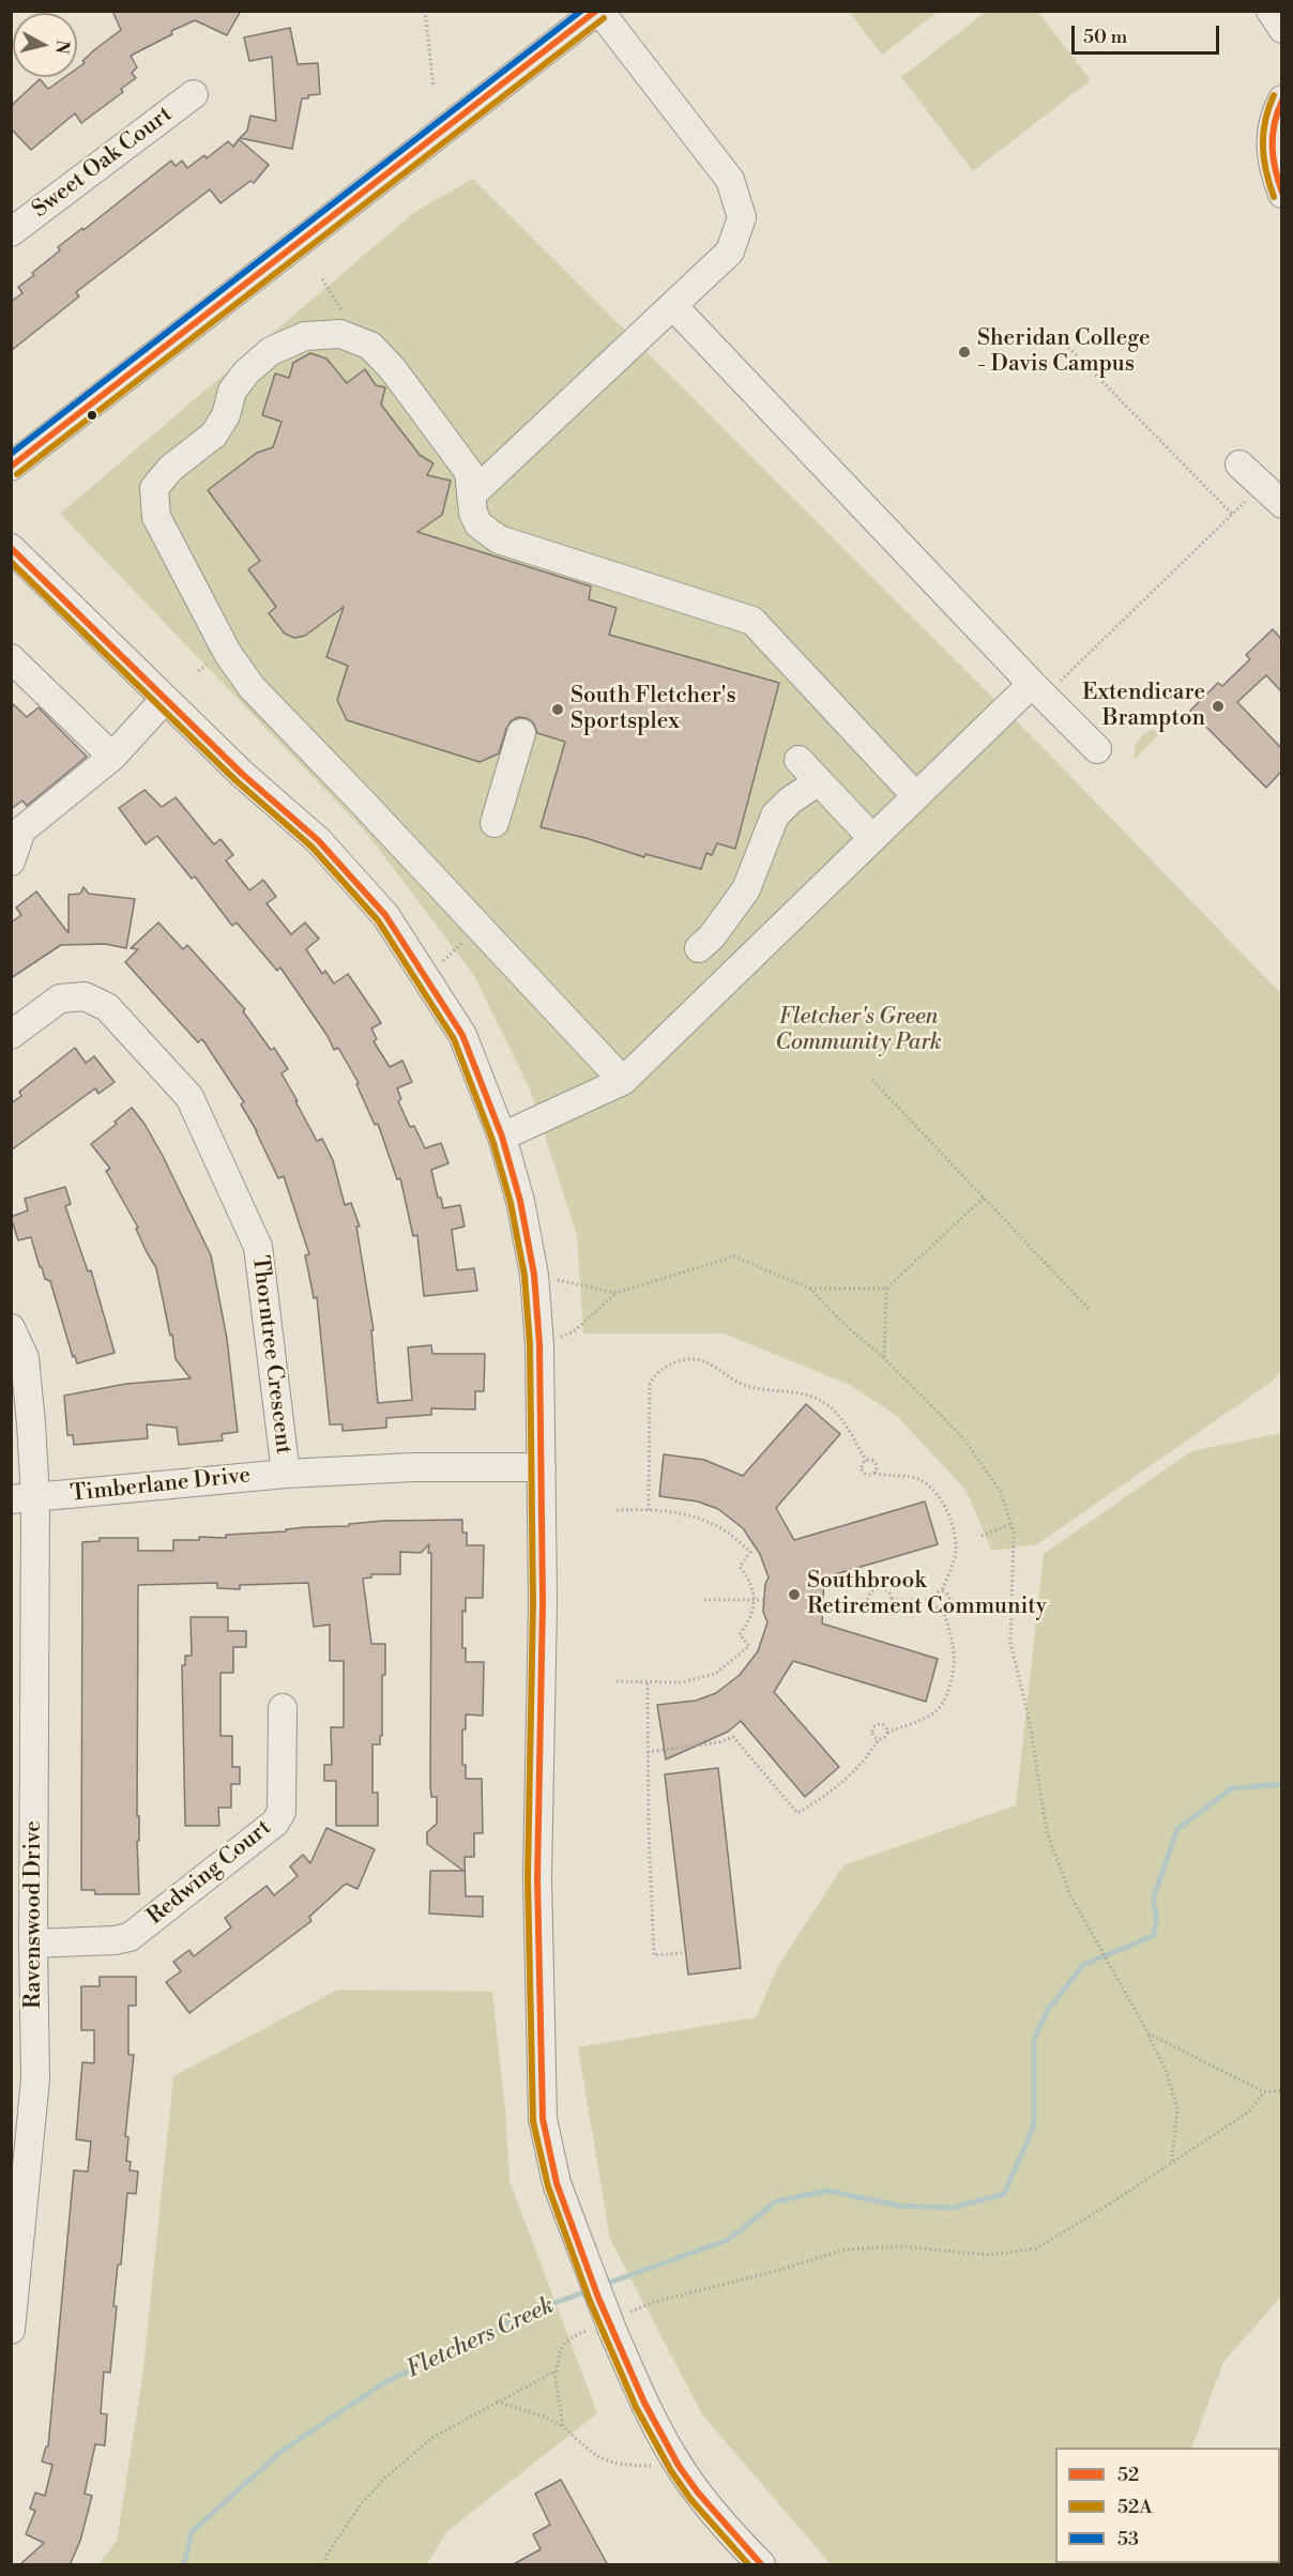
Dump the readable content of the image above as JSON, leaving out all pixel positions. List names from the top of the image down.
{
  "streets": {
    "street": [
      "Sweet Oak Court",
      "Thorntree Crescent",
      "Timberlane Drive",
      "Redwing Court",
      "Ravenswood Drive"
    ]
  },
  "crossings": [
    ["Thorntree Crescent", "Timberlane Drive"],
    ["Timberlane Drive", "Ravenswood Drive"],
    ["Redwing Court", "Ravenswood Drive"]
  ],
  "water": ["Fletchers Creek"],
  "parks": ["Fletcher's Green Community Park"],
  "places": [
    "Sheridan College - Davis Campus",
    "Extendicare Brampton",
    "South Fletcher's Sportsplex",
    "Southbrook Retirement Community"
  ],
  "lines": ["transit line 52", "transit line 53", "transit line 52A"],
  "legend": ["52", "52A", "53"],
  "scale_bar": "50 m",
  "north": "right"
}
